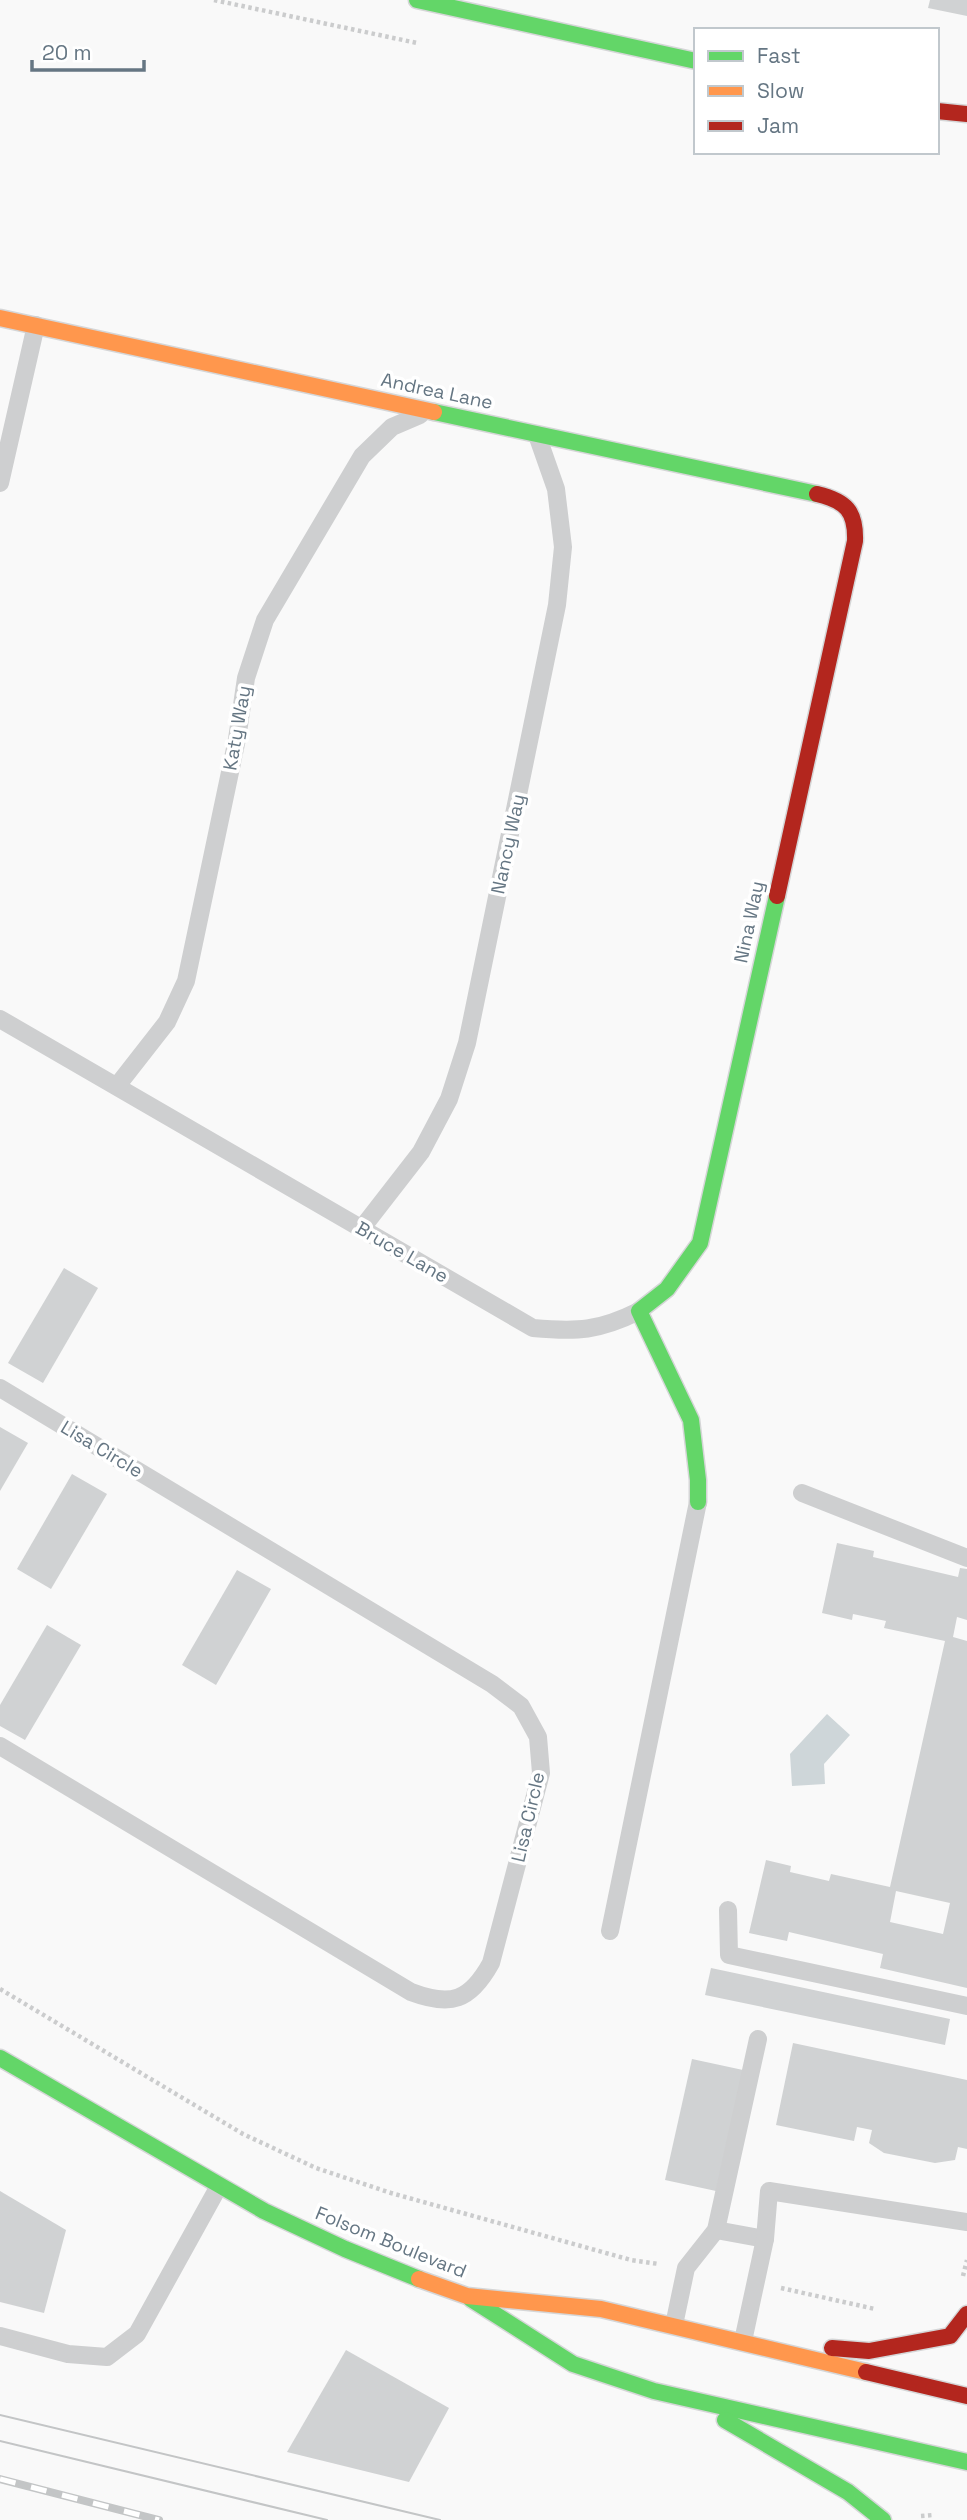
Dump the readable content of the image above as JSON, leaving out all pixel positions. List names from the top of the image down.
{
  "streets": {
    "street": ["Andrea Lane", "Nina Way", "Folsom Boulevard"],
    "lane": [
      "Katy Way",
      "Nancy Way",
      "Bruce Lane",
      "Lisa Circle"
    ]
  },
  "crossings": [
    ["Andrea Lane", "Katy Way"],
    ["Andrea Lane", "Nancy Way"],
    ["Andrea Lane", "Nina Way"],
    ["Katy Way", "Bruce Lane"],
    ["Nancy Way", "Bruce Lane"],
    ["Nina Way", "Bruce Lane"]
  ],
  "legend": ["Fast", "Slow", "Jam"],
  "scale_bar": "20 m"
}
